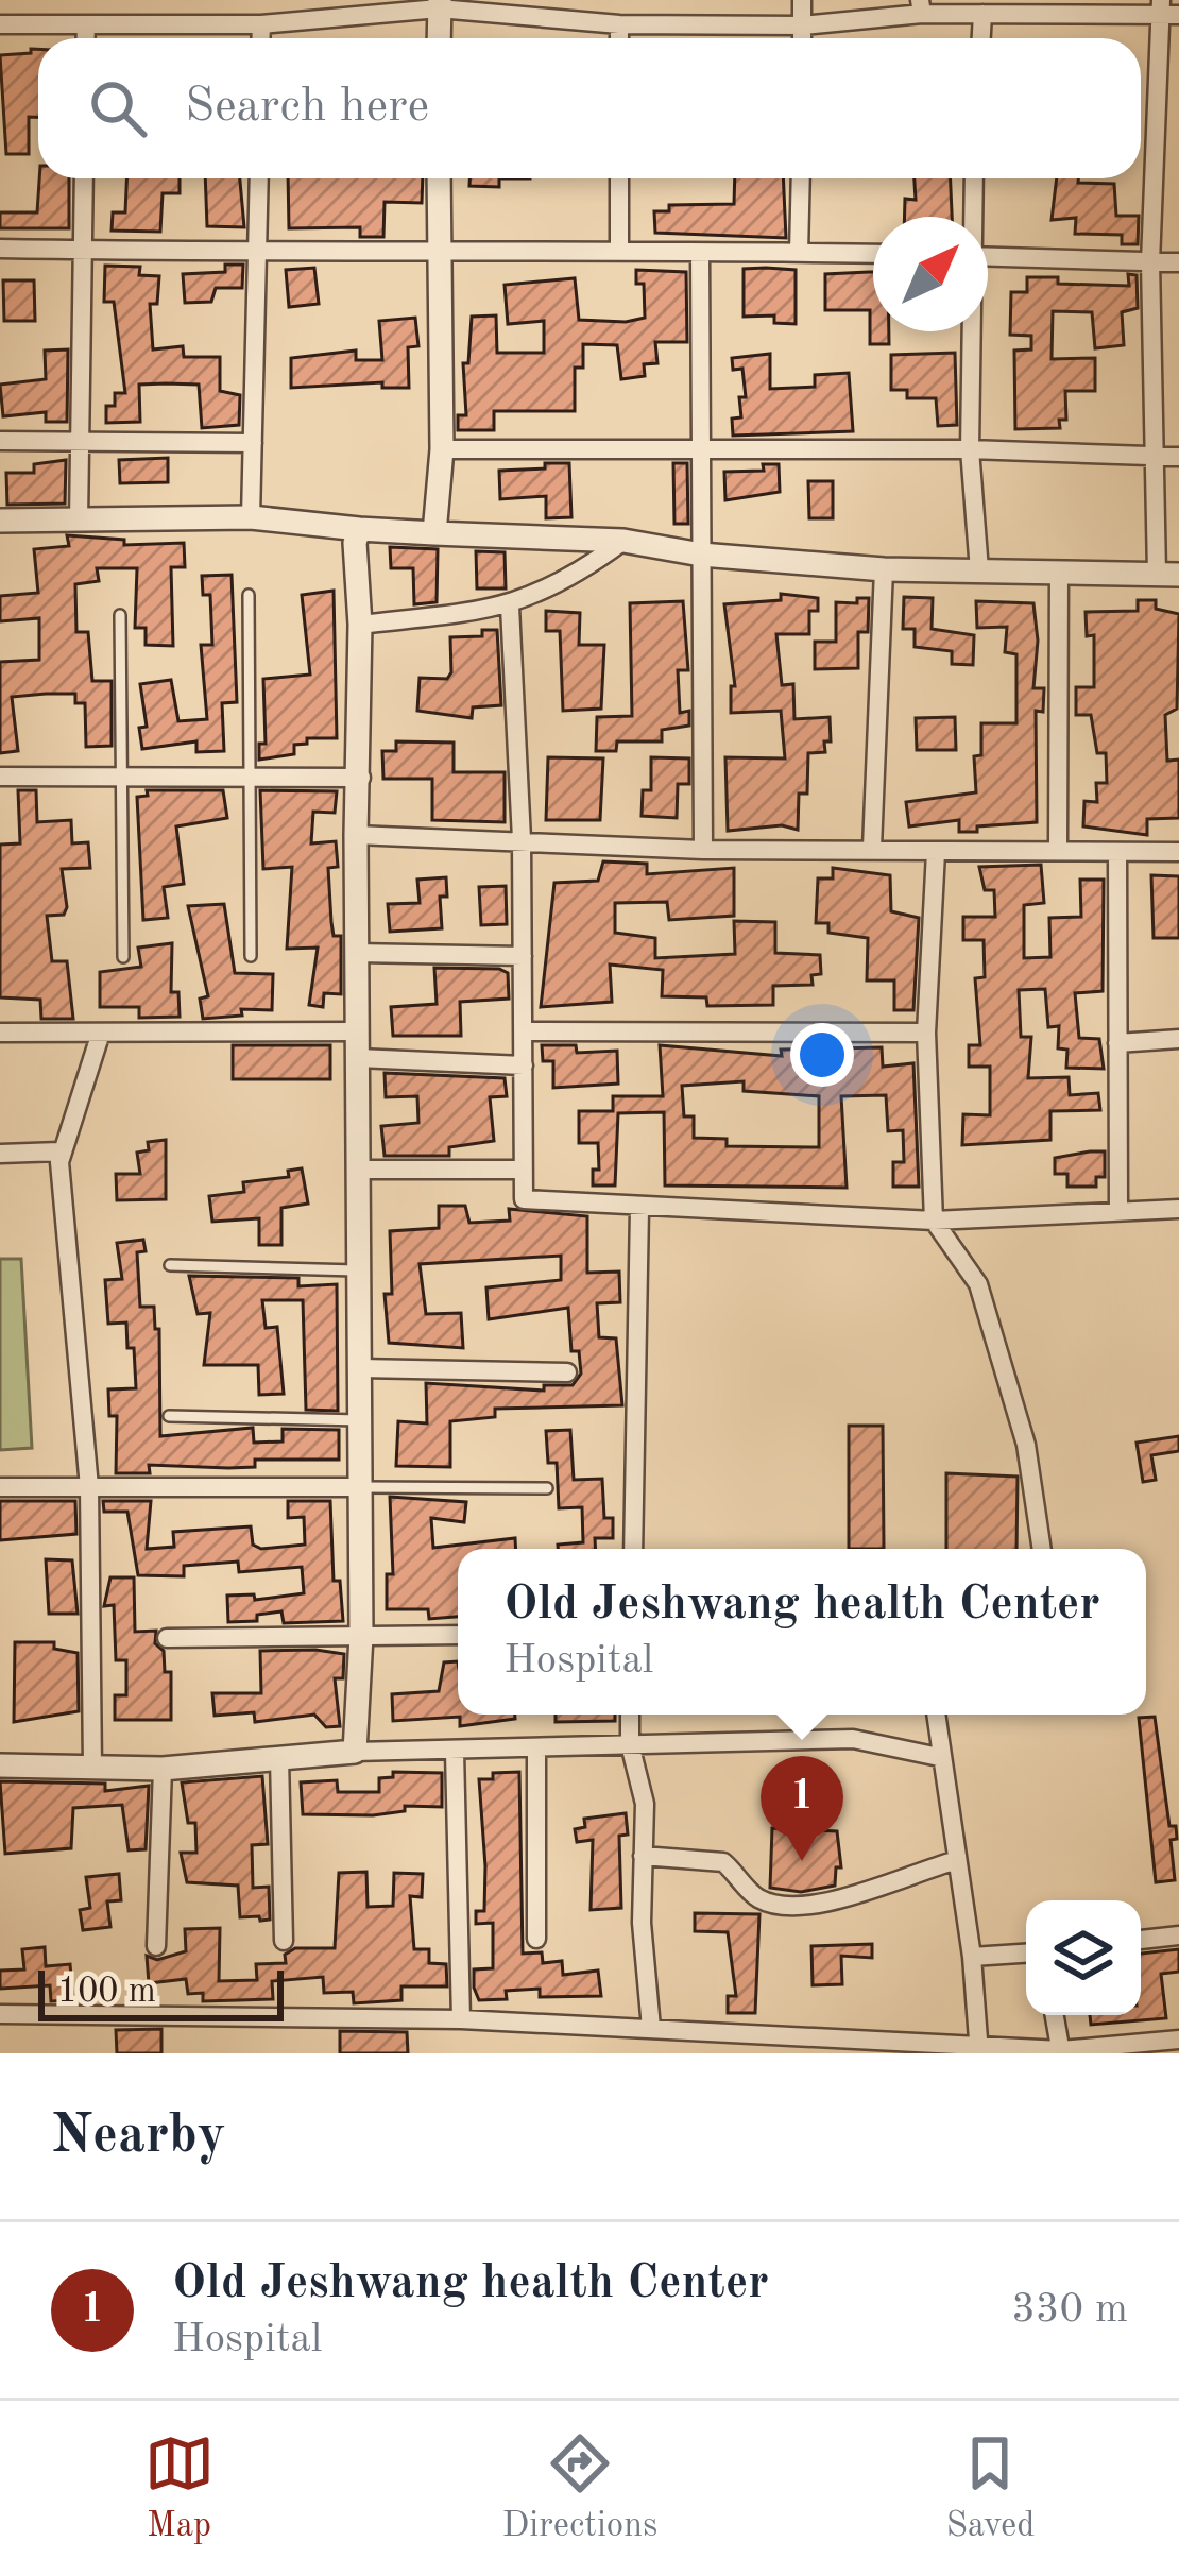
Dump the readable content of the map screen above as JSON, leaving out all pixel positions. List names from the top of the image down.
{
  "scale_bar": "100 m",
  "north": "top right",
  "page": {
    "search": "Search here",
    "popup": ["Old Jeshwang health Center", "Hospital"],
    "pins": "1",
    "scale": "100 m",
    "heading": "Nearby",
    "list": [
      {
        "mark": "1",
        "name": "Old Jeshwang health Center",
        "note": "Hospital",
        "value": "330 m"
      }
    ],
    "nav": ["Map", "Directions", "Saved"]
  }
}
